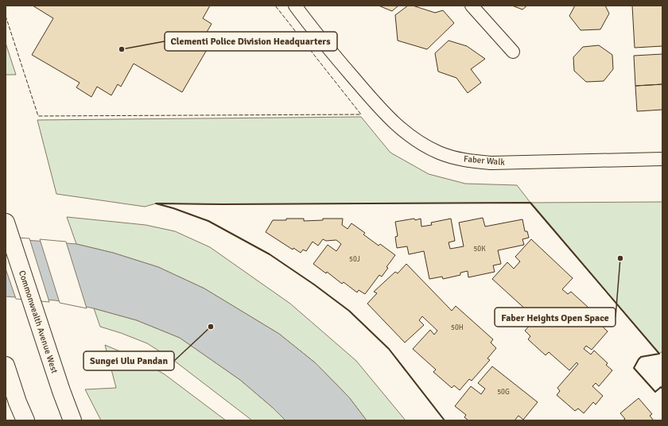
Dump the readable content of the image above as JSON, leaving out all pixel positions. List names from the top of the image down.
{
  "streets": {
    "main road": ["Commonwealth Avenue West"],
    "street": ["Faber Walk"]
  },
  "places": ["Clementi Police Division Headquarters", "Faber Heights Open Space", "Sungei Ulu Pandan"],
  "house_numbers": [
    "50K",
    "50J",
    "50H",
    "50G"
  ]
}
